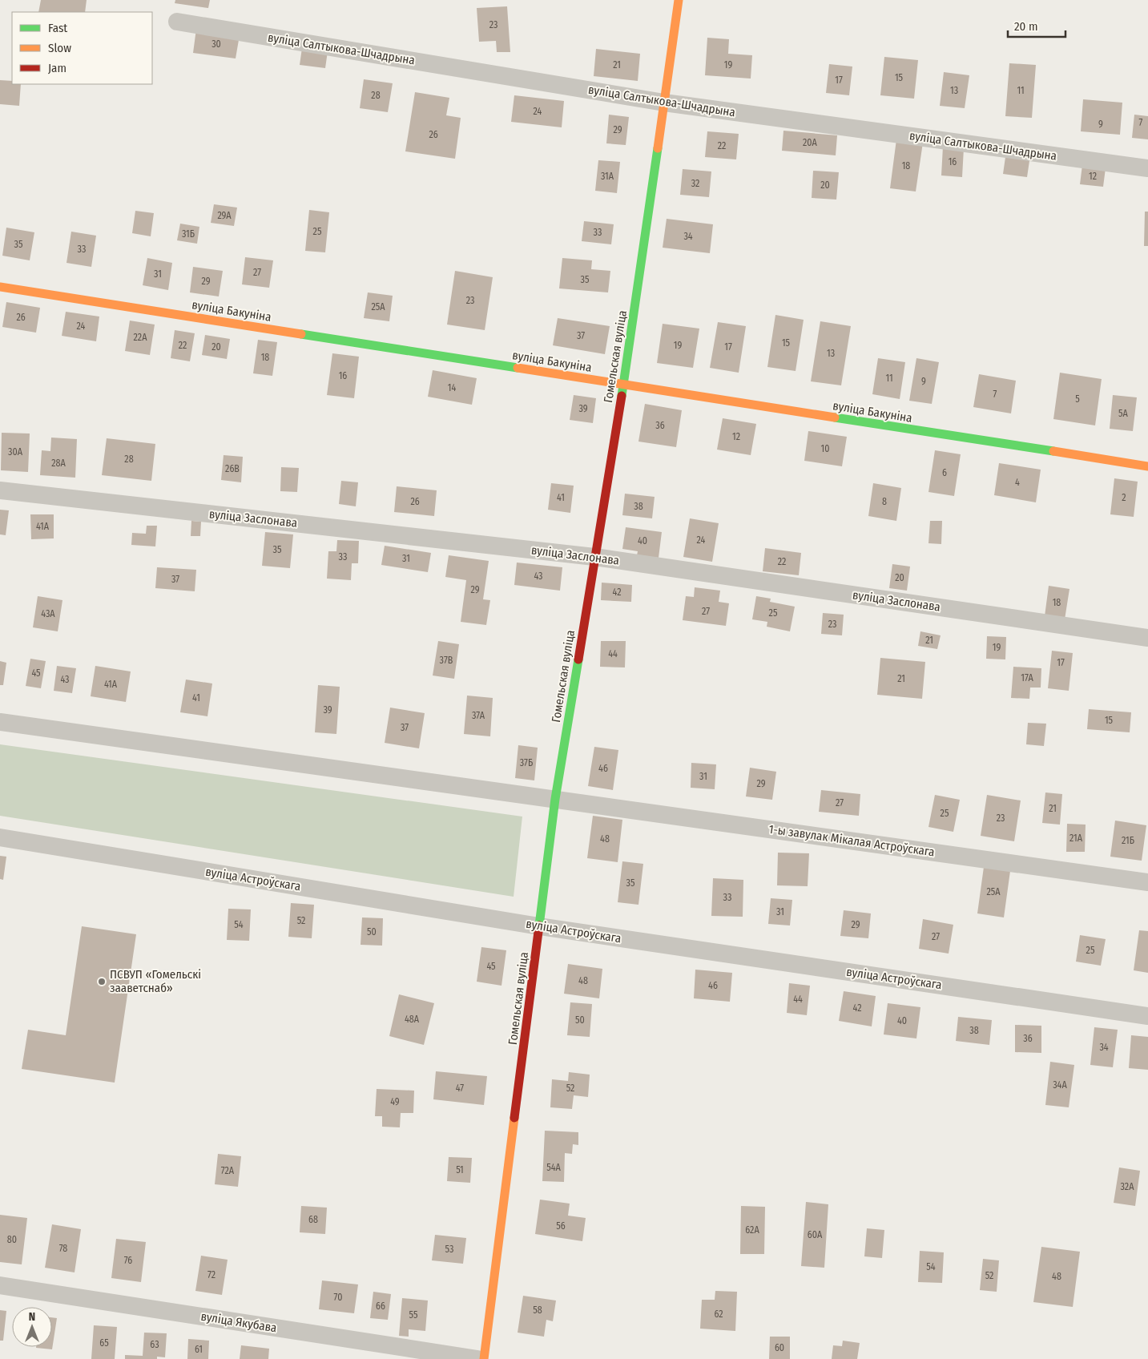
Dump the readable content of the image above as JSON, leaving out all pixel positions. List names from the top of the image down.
{
  "streets": {
    "street": [
      "вуліца Салтыкова-Шчадрына",
      "вуліца Бакуніна",
      "Гомельская вуліца",
      "вуліца Заслонава",
      "1-ы завулак Мікалая Астроўскага",
      "вуліца Астроўскага",
      "вуліца Якубава"
    ]
  },
  "crossings": [
    ["вуліца Салтыкова-Шчадрына", "Гомельская вуліца"],
    ["вуліца Бакуніна", "Гомельская вуліца"],
    ["Гомельская вуліца", "вуліца Заслонава"],
    ["Гомельская вуліца", "1-ы завулак Мікалая Астроўскага"],
    ["Гомельская вуліца", "вуліца Астроўскага"]
  ],
  "places": ["ПСВУП «Гомельскі зааветснаб»"],
  "house_numbers": [
    "23",
    "30",
    "21",
    "19",
    "15",
    "17",
    "13",
    "11",
    "28",
    "24",
    "7",
    "9",
    "29",
    "26",
    "20А",
    "22",
    "16",
    "18",
    "31А",
    "12",
    "32",
    "20",
    "29А",
    "25",
    "33",
    "31Б",
    "34",
    "35",
    "33",
    "27",
    "31",
    "35",
    "29",
    "23",
    "25А",
    "26",
    "24",
    "37",
    "22А",
    "15",
    "22",
    "19",
    "20",
    "17",
    "13",
    "18",
    "16",
    "11",
    "9",
    "14",
    "7",
    "5",
    "39",
    "5А",
    "36",
    "12",
    "10",
    "30А",
    "28",
    "28А",
    "26В",
    "6",
    "4",
    "41",
    "2",
    "26",
    "8",
    "38",
    "41А",
    "24",
    "40",
    "35",
    "33",
    "31",
    "22",
    "43",
    "20",
    "37",
    "29",
    "42",
    "18",
    "27",
    "25",
    "43А",
    "23",
    "21",
    "19",
    "44",
    "37В",
    "17",
    "45",
    "17А",
    "21",
    "43",
    "41А",
    "41",
    "39",
    "37А",
    "15",
    "37",
    "37Б",
    "46",
    "31",
    "29",
    "27",
    "21",
    "25",
    "23",
    "21А",
    "48",
    "21Б",
    "35",
    "25А",
    "33",
    "31",
    "52",
    "54",
    "29",
    "50",
    "27",
    "25",
    "45",
    "48",
    "46",
    "44",
    "42",
    "48А",
    "50",
    "40",
    "38",
    "36",
    "34",
    "34А",
    "47",
    "52",
    "49",
    "54А",
    "51",
    "72А",
    "32А",
    "68",
    "56",
    "62А",
    "60А",
    "80",
    "78",
    "53",
    "76",
    "54",
    "72",
    "52",
    "48",
    "70",
    "66",
    "58",
    "62",
    "55",
    "65",
    "63",
    "60",
    "61"
  ],
  "legend": ["Fast", "Slow", "Jam"],
  "scale_bar": "20 m",
  "north": "top"
}
